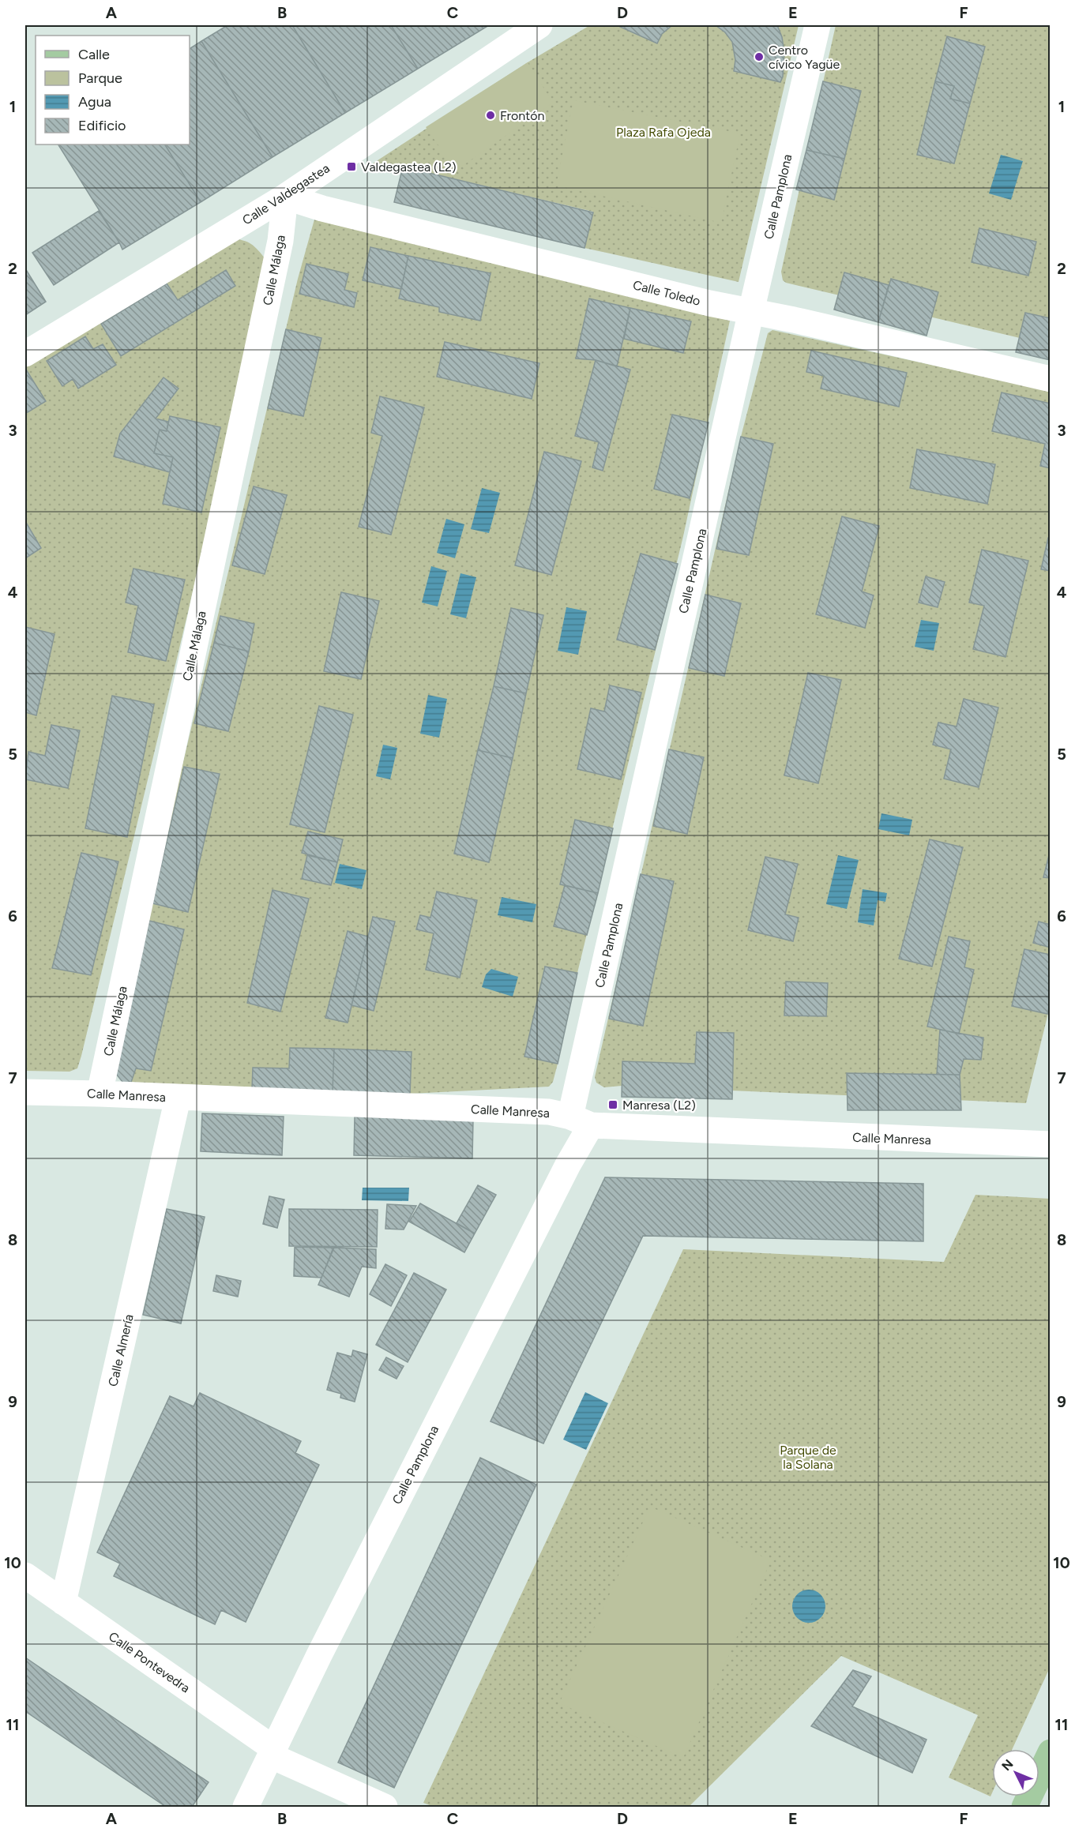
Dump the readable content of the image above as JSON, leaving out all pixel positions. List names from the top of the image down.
{
  "streets": {
    "street": [
      "Calle Valdegastea",
      "Calle Pamplona",
      "Calle Málaga",
      "Calle Toledo",
      "Calle Manresa",
      "Calle Almería",
      "Calle Pontevedra"
    ]
  },
  "crossings": [
    ["Calle Valdegastea", "Calle Málaga"],
    ["Calle Valdegastea", "Calle Toledo"],
    ["Calle Pamplona", "Calle Toledo"],
    ["Calle Pamplona", "Calle Manresa"],
    ["Calle Pamplona", "Calle Pontevedra"],
    ["Calle Málaga", "Calle Toledo"],
    ["Calle Málaga", "Calle Manresa"],
    ["Calle Manresa", "Calle Almería"],
    ["Calle Almería", "Calle Pontevedra"]
  ],
  "parks": ["Plaza Rafa Ojeda", "Parque de la Solana"],
  "places": {
    "other": ["Centro cívico Yagüe", "Frontón"],
    "transit": ["Valdegastea (L2)", "Manresa (L2)"]
  },
  "legend": [
    "Calle",
    "Parque",
    "Agua",
    "Edificio"
  ],
  "north": "top left",
  "grid": {
    "columns": [
      "A",
      "B",
      "C",
      "D",
      "E",
      "F"
    ],
    "rows": [
      "1",
      "2",
      "3",
      "4",
      "5",
      "6",
      "7",
      "8",
      "9",
      "10",
      "11"
    ]
  }
}
